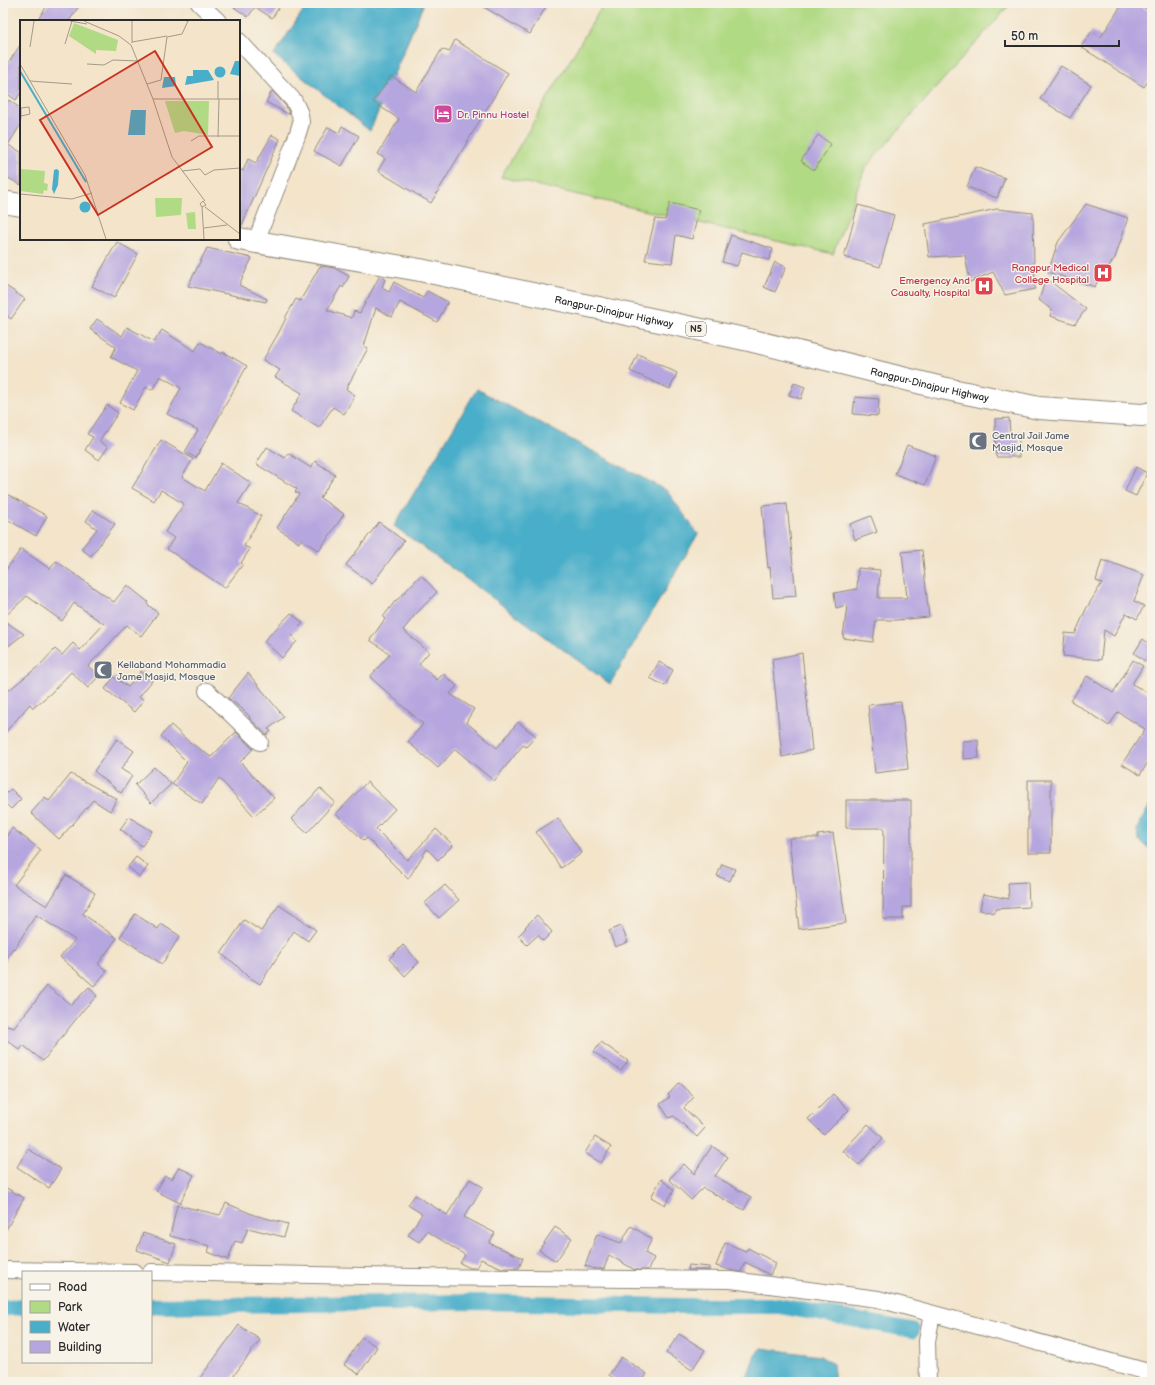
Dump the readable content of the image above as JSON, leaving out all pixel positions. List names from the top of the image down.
{
  "streets": {
    "highway": ["Rangpur-Dinajpur Highway", "N5"]
  },
  "places": {
    "hotel": ["Dr. Pinnu Hostel"],
    "hospital": ["Rangpur Medical College Hospital", "Emergency And Casualty, Hospital"],
    "mosque": ["Central Jail Jame Masjid, Mosque", "Kellaband Mohammadia Jame Masjid, Mosque"]
  },
  "legend": [
    "Road",
    "Park",
    "Water",
    "Building"
  ],
  "scale_bar": "50 m"
}
